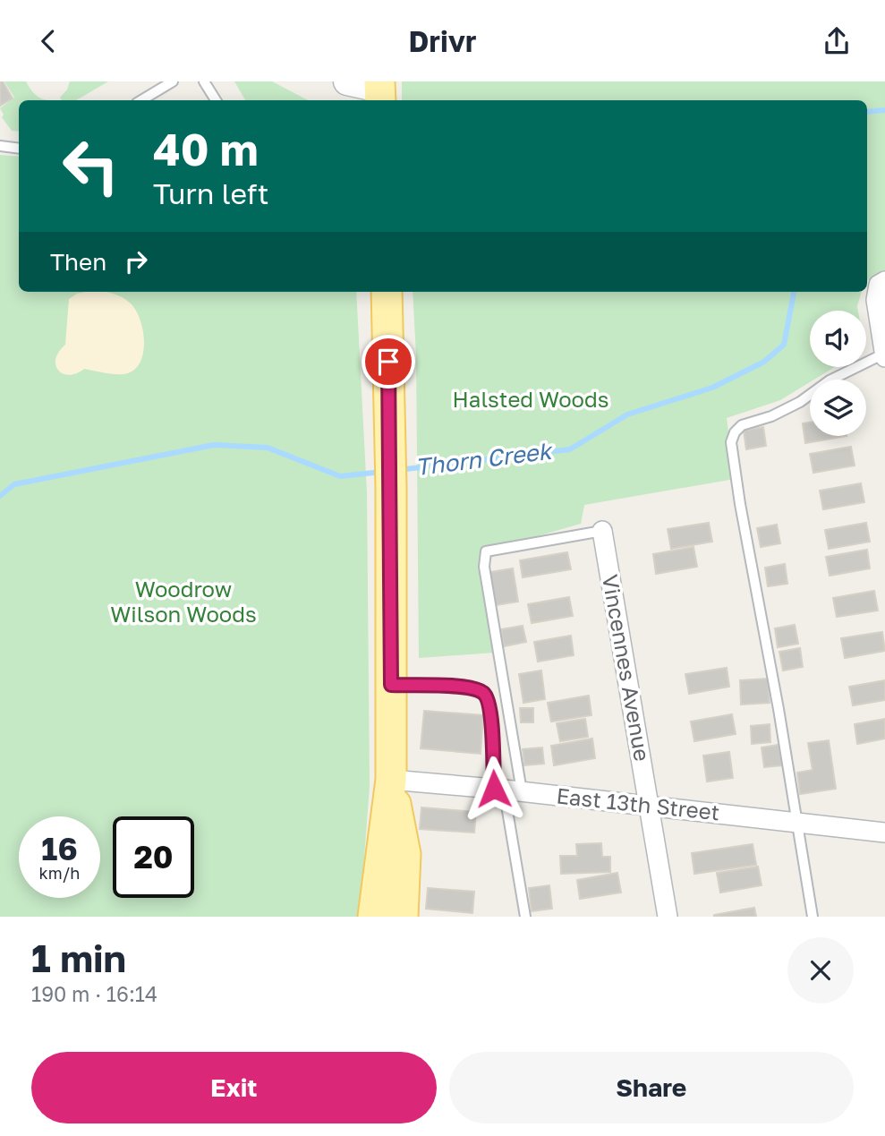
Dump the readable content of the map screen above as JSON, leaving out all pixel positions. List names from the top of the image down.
{
  "streets": {
    "street": ["Vincennes Avenue", "East 13th Street"]
  },
  "crossings": [
    ["Vincennes Avenue", "East 13th Street"]
  ],
  "water": ["Thorn Creek"],
  "parks": ["Halsted Woods", "Woodrow Wilson Woods"],
  "page": {
    "header": "Drivr",
    "turn": ["40 m", "Turn left"],
    "then": "Then",
    "speed": "16 km/h",
    "limit": "20",
    "heading": ["1 min", "190 m · 16:14"],
    "buttons": ["Exit", "Share"]
  }
}
